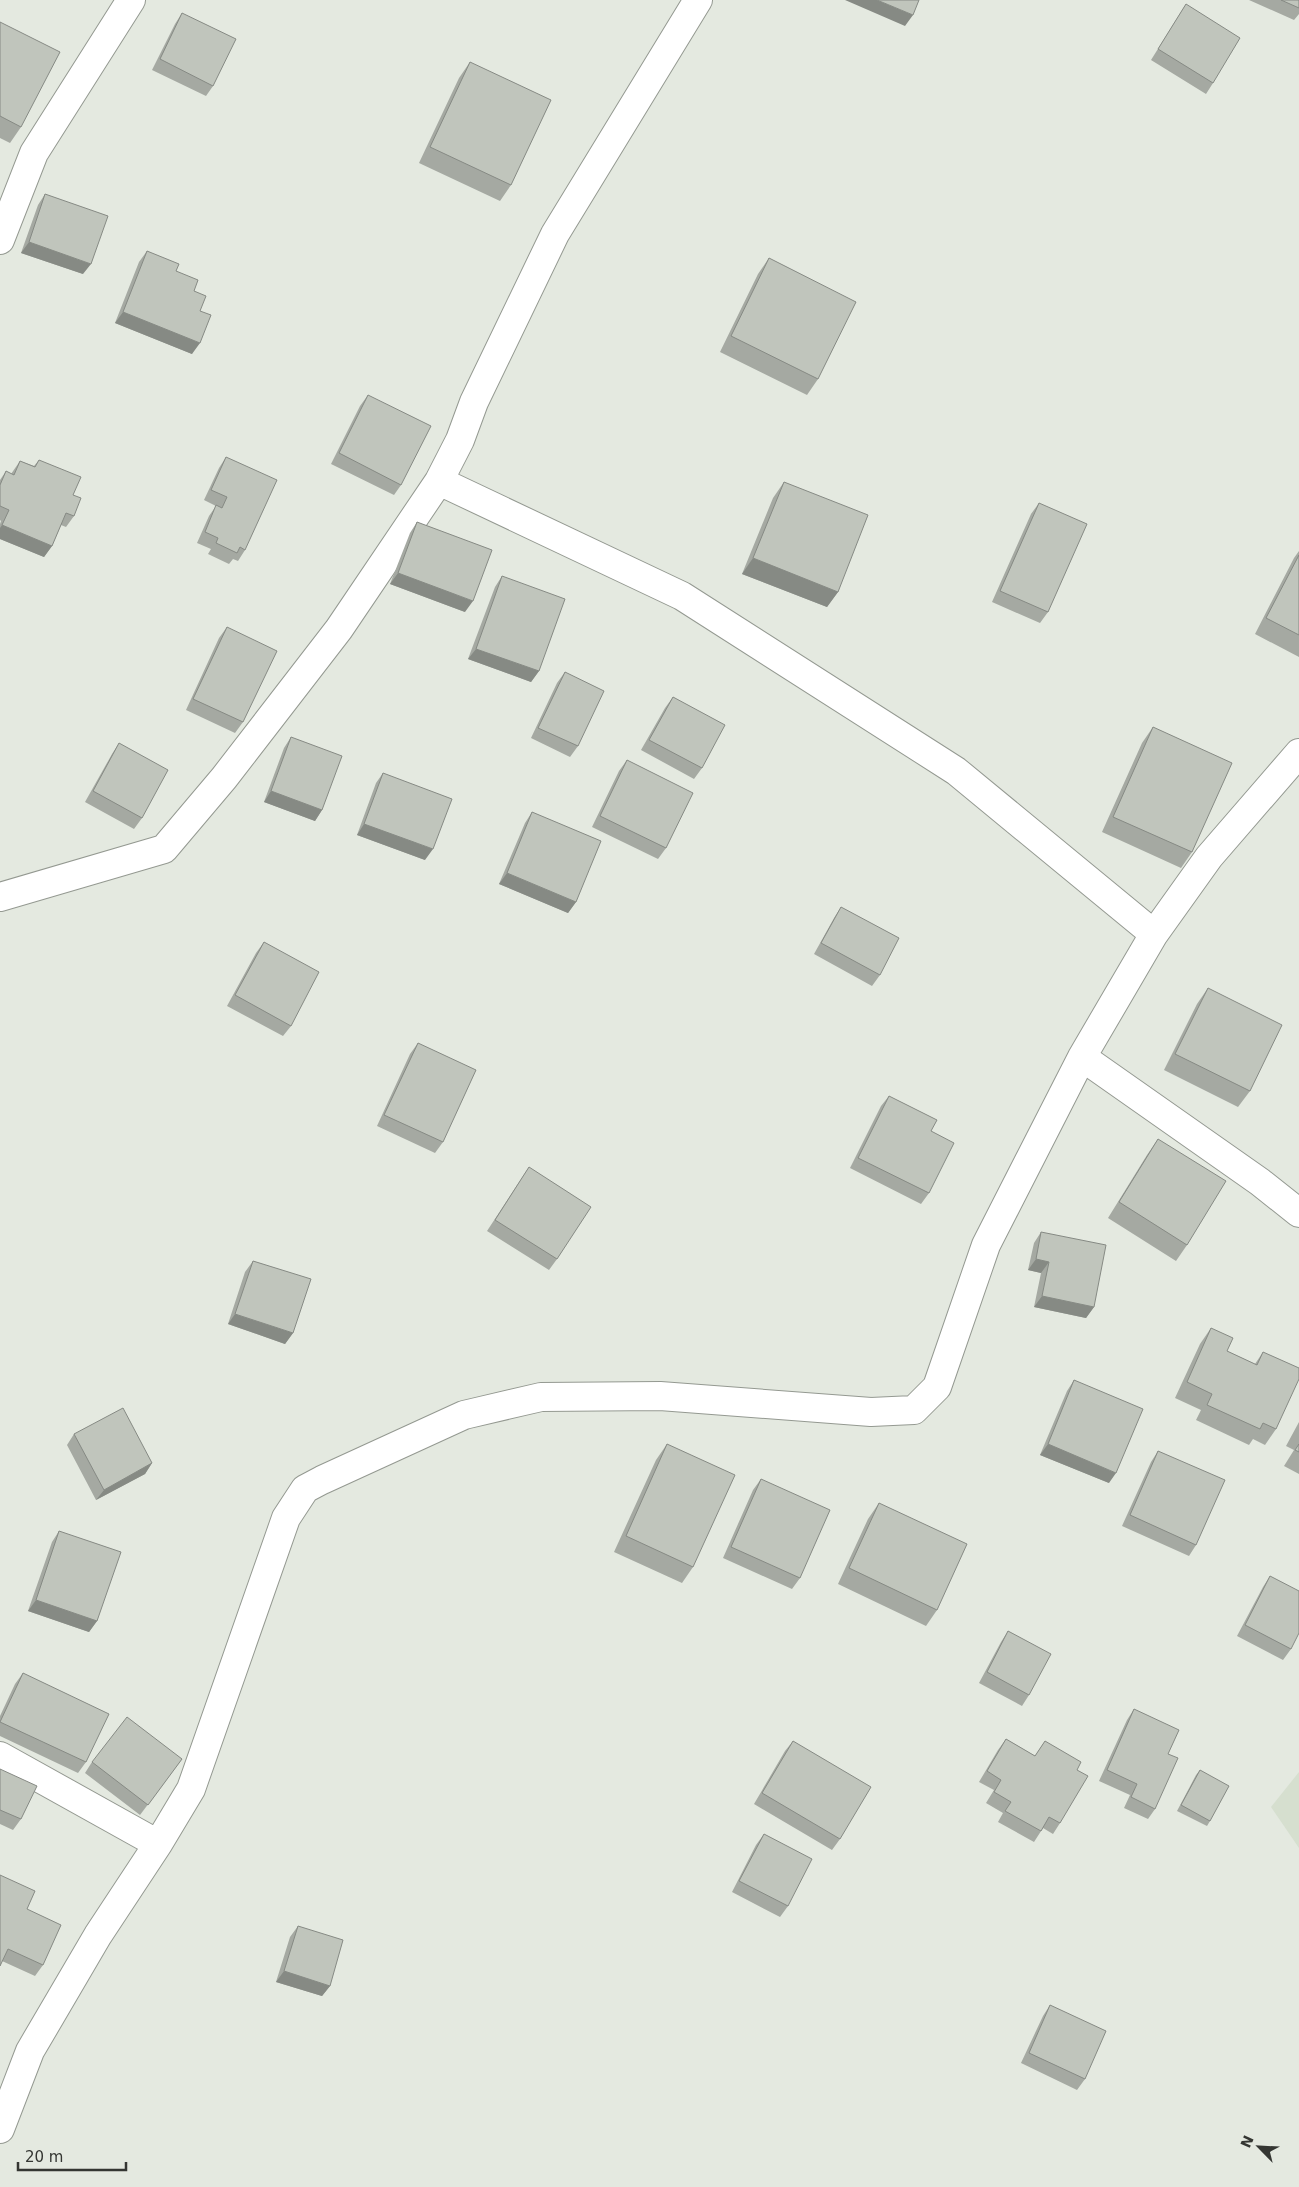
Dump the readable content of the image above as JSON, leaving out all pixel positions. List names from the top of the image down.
{
  "scale_bar": "20 m",
  "north": "top left"
}
